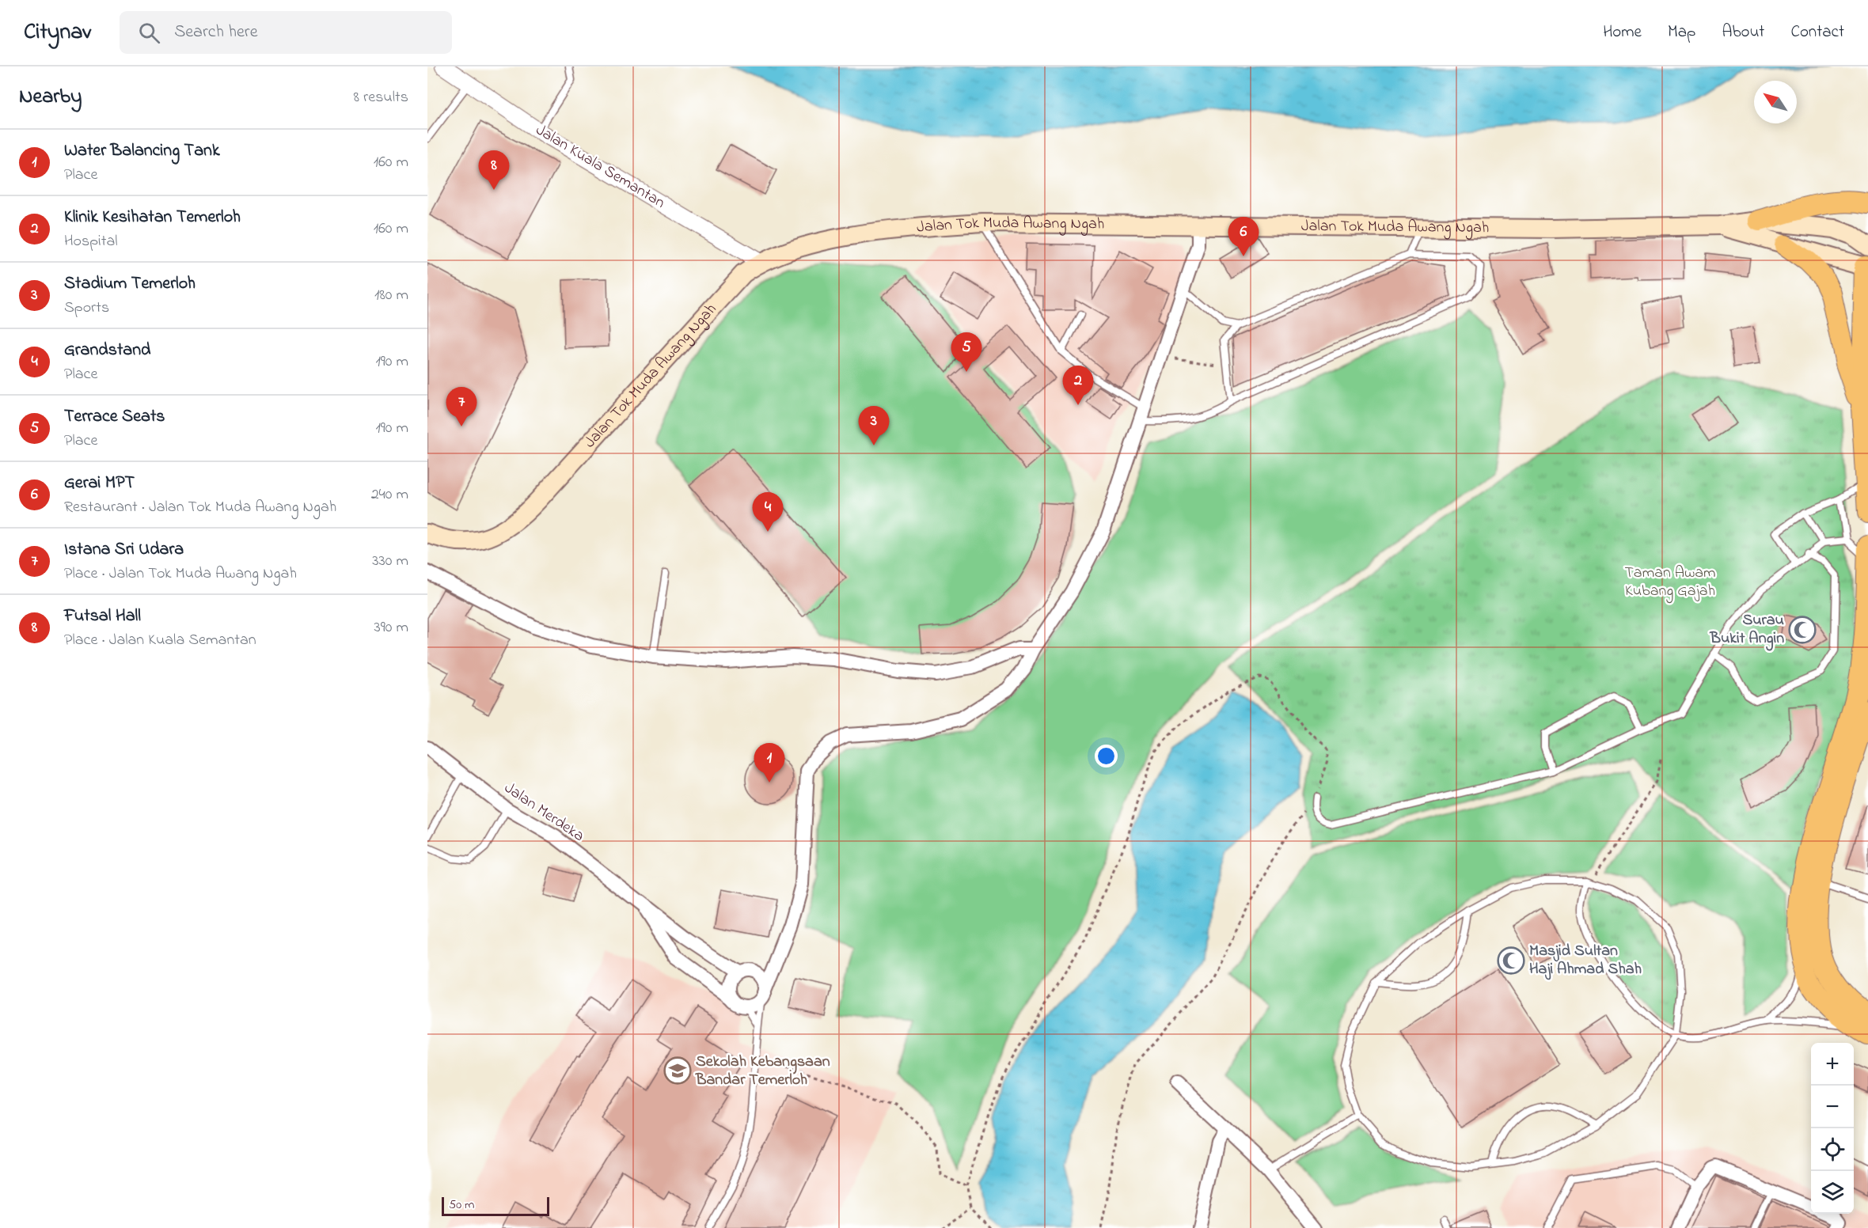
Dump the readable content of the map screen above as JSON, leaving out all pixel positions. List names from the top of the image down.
{
  "streets": {
    "main road": ["Jalan Tok Muda Awang Ngah"],
    "street": ["Jalan Kuala Semantan", "Jalan Merdeka"]
  },
  "crossings": [
    ["Jalan Kuala Semantan", "Jalan Tok Muda Awang Ngah"]
  ],
  "parks": ["Taman Awam Kubang Gajah"],
  "places": {
    "mosque": ["Surau Bukit Angin", "Masjid Sultan Haji Ahmad Shah"],
    "school or university": ["Sekolah Kebangsaan Bandar Temerloh"]
  },
  "scale_bar": "50 m",
  "north": "top left",
  "page": {
    "header": "Citynav",
    "search": "Search here",
    "nav": [
      "Home",
      "Map",
      "About",
      "Contact"
    ],
    "heading": ["Nearby", "8 results"],
    "list": [
      {
        "mark": "1",
        "name": "Water Balancing Tank",
        "note": "Place",
        "value": "160 m"
      },
      {
        "mark": "2",
        "name": "Klinik Kesihatan Temerloh",
        "note": "Hospital",
        "value": "160 m"
      },
      {
        "mark": "3",
        "name": "Stadium Temerloh",
        "note": "Sports",
        "value": "180 m"
      },
      {
        "mark": "4",
        "name": "Grandstand",
        "note": "Place",
        "value": "190 m"
      },
      {
        "mark": "5",
        "name": "Terrace Seats",
        "note": "Place",
        "value": "190 m"
      },
      {
        "mark": "6",
        "name": "Gerai MPT",
        "note": "Restaurant · Jalan Tok Muda Awang Ngah",
        "value": "240 m"
      },
      {
        "mark": "7",
        "name": "Istana Sri Udara",
        "note": "Place · Jalan Tok Muda Awang Ngah",
        "value": "330 m"
      },
      {
        "mark": "8",
        "name": "Futsal Hall",
        "note": "Place · Jalan Kuala Semantan",
        "value": "390 m"
      }
    ],
    "pins": [
      "8",
      "6",
      "5",
      "2",
      "7",
      "3",
      "4",
      "1"
    ],
    "map_buttons": ["+", "−"],
    "scale": "50 m"
  }
}
